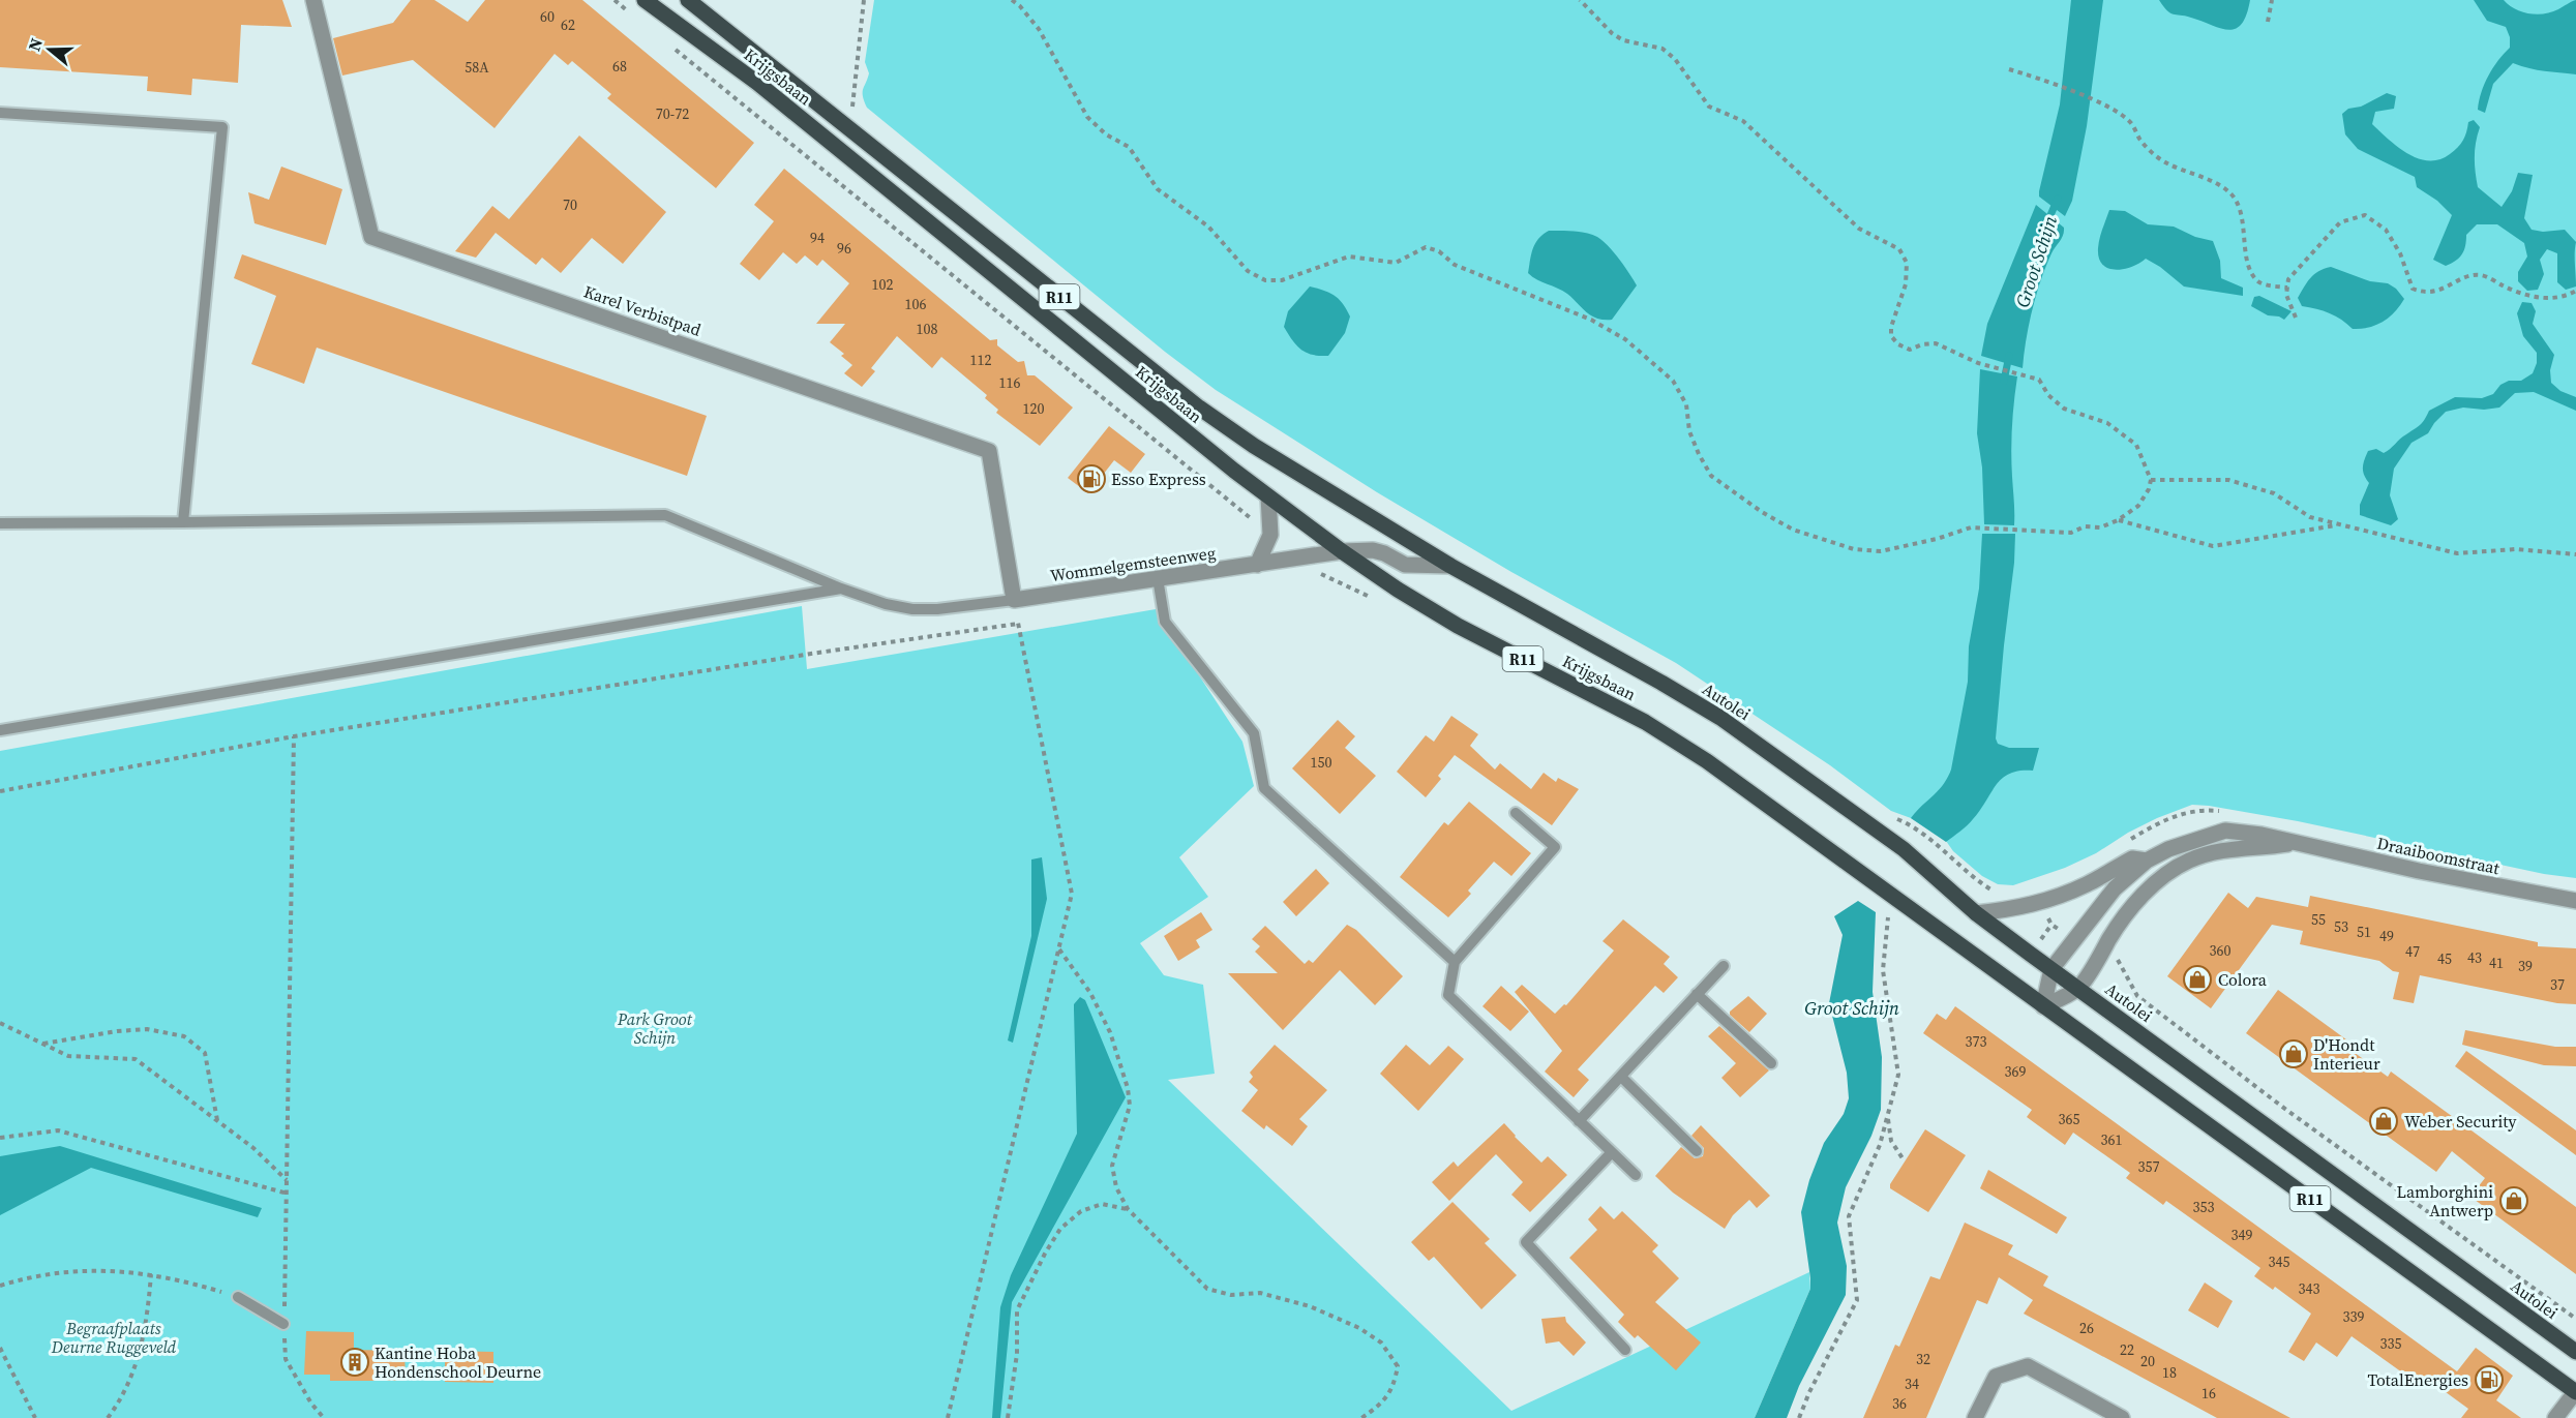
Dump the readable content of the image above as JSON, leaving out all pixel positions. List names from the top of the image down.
{
  "streets": {
    "main road": ["Krijgsbaan", "R11", "Autolei"],
    "street": ["Karel Verbistpad", "Wommelgemsteenweg", "Draaiboomstraat"]
  },
  "crossings": [
    ["Krijgsbaan", "R11"],
    ["Krijgsbaan", "Wommelgemsteenweg"],
    ["Krijgsbaan", "Autolei"],
    ["Krijgsbaan", "Draaiboomstraat"],
    ["R11", "Draaiboomstraat"],
    ["Karel Verbistpad", "Wommelgemsteenweg"],
    ["Autolei", "Draaiboomstraat"]
  ],
  "water": ["Groot Schijn"],
  "parks": ["Park Groot Schijn", "Begraafplaats Deurne Ruggeveld"],
  "places": {
    "fuel station": ["Esso Express", "TotalEnergies"],
    "shop": [
      "Colora",
      "D'Hondt Interieur",
      "Weber Security",
      "Lamborghini Antwerp"
    ],
    "building": ["Kantine Hoba Hondenschool Deurne"]
  },
  "house_numbers": [
    "60",
    "62",
    "68",
    "58A",
    "70-72",
    "70",
    "94",
    "96",
    "102",
    "106",
    "108",
    "112",
    "116",
    "120",
    "150",
    "55",
    "53",
    "51",
    "49",
    "360",
    "47",
    "43",
    "45",
    "41",
    "39",
    "37",
    "373",
    "369",
    "365",
    "361",
    "357",
    "353",
    "349",
    "345",
    "343",
    "339",
    "26",
    "335",
    "22",
    "32",
    "20",
    "18",
    "34",
    "16",
    "36"
  ],
  "north": "left"
}
